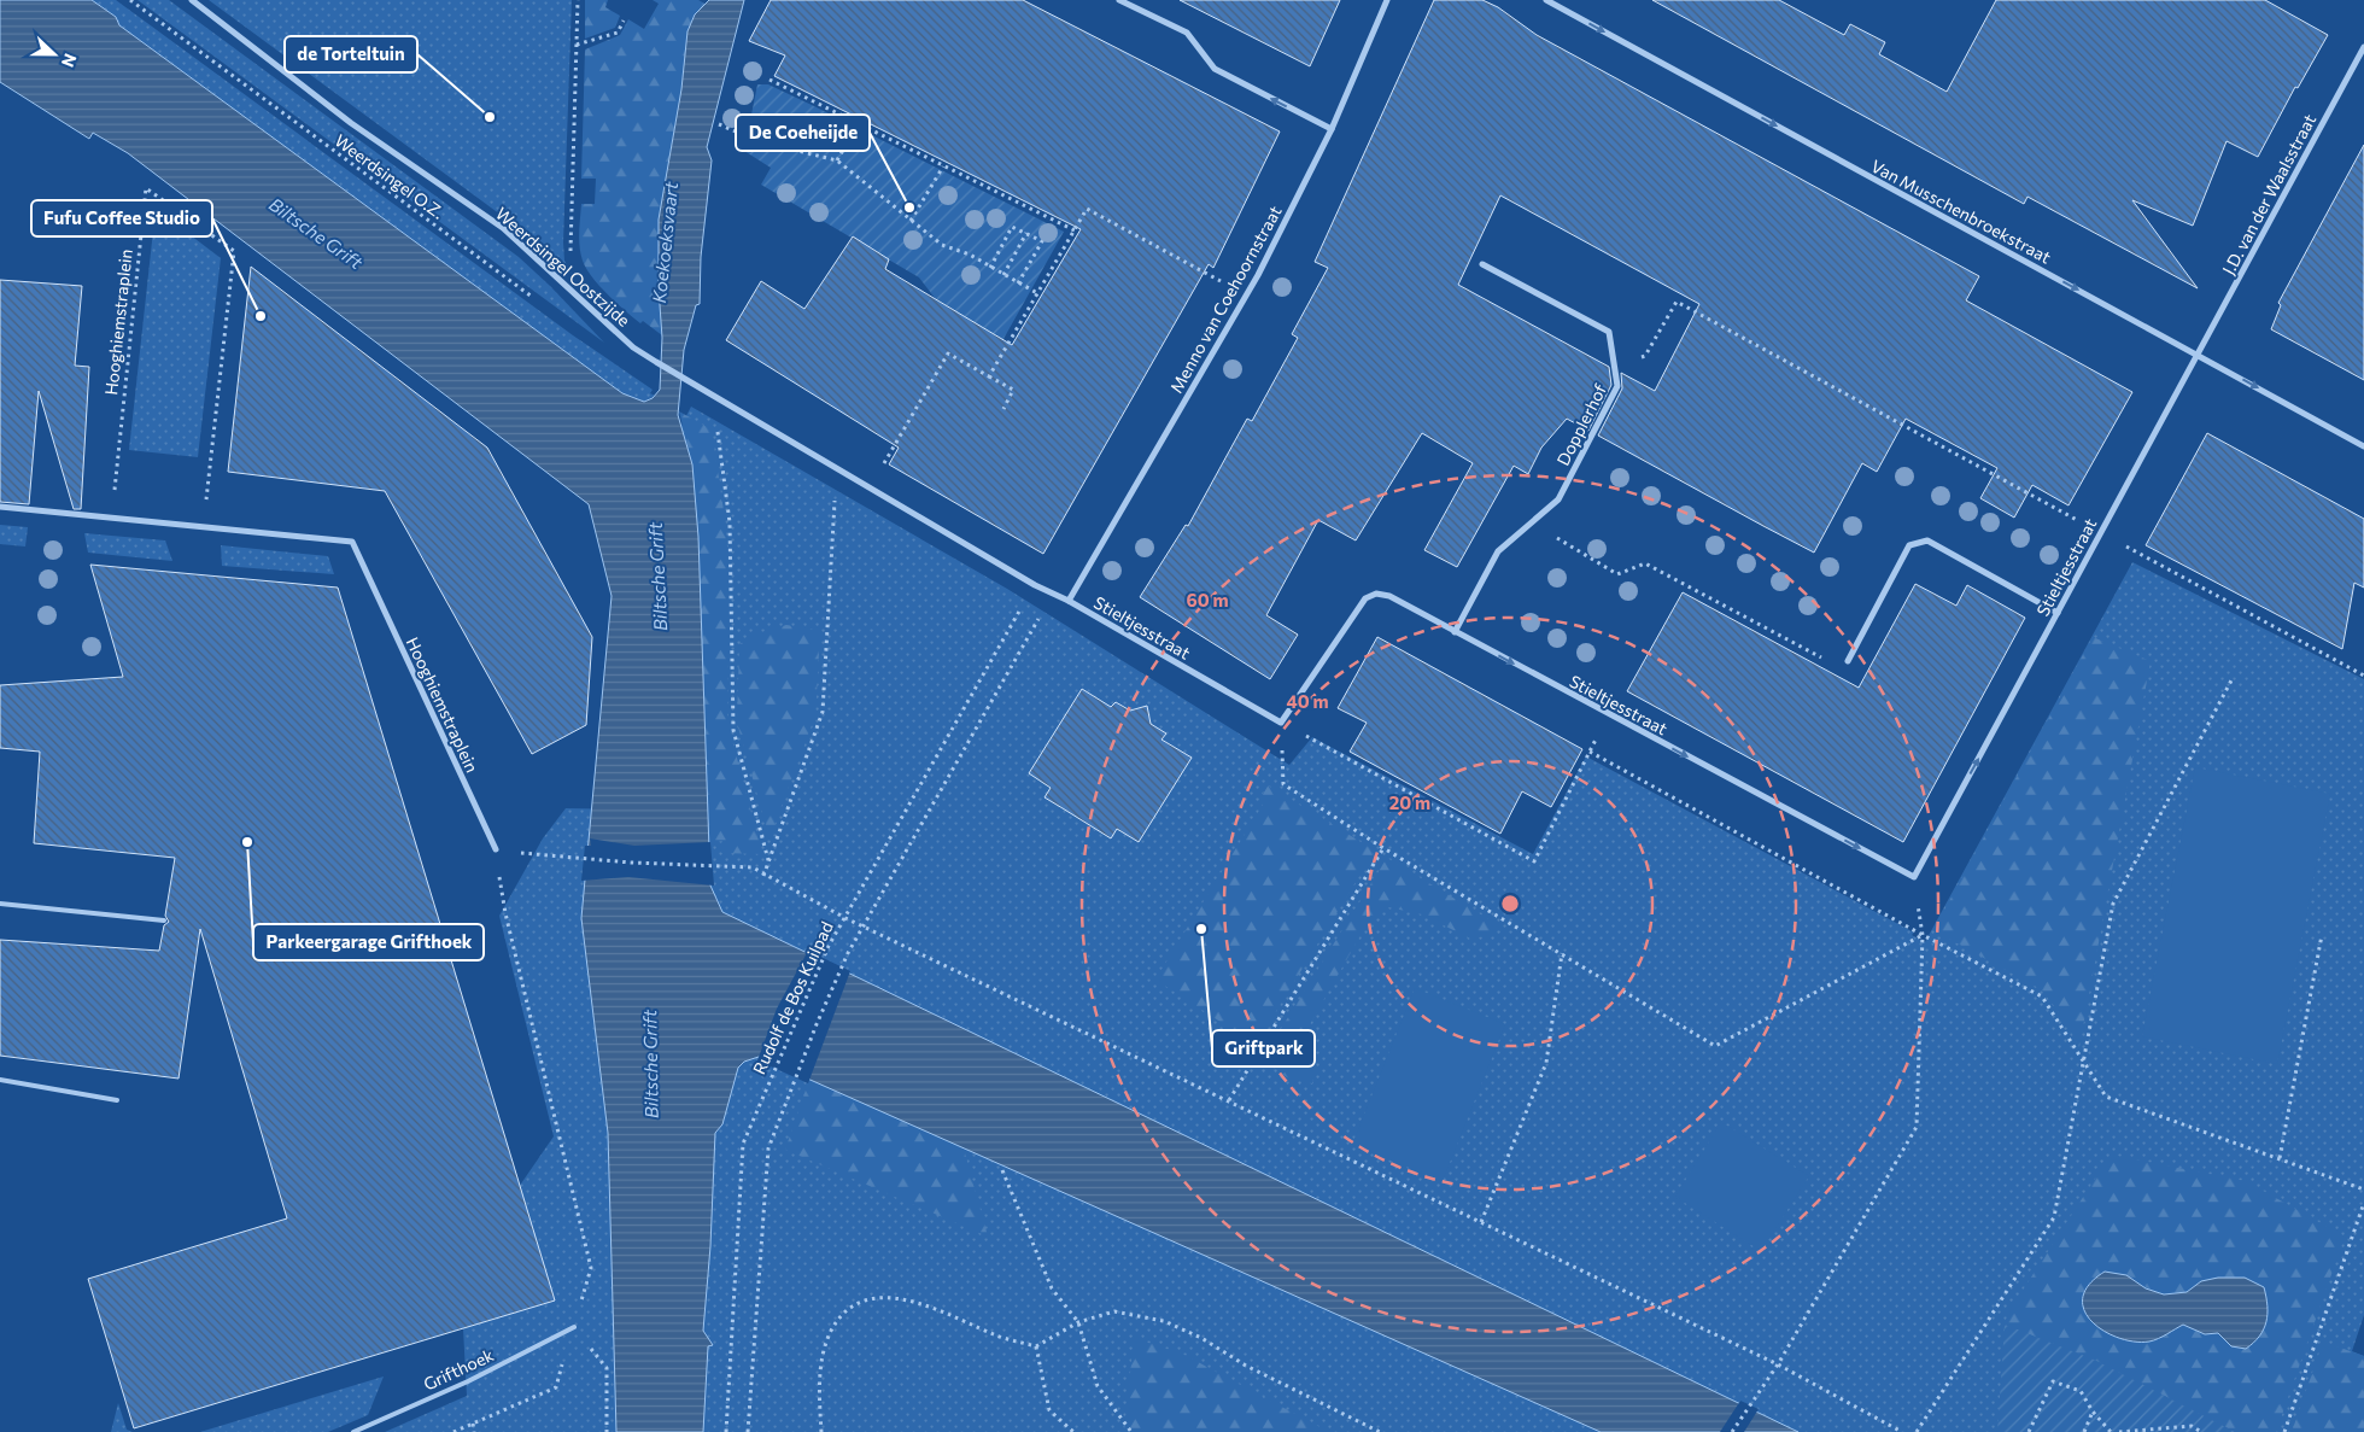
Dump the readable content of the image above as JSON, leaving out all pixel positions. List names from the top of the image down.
{
  "streets": {
    "street": [
      "J.D. van der Waalsstraat",
      "Van Musschenbroekstraat",
      "Weerdsingel Oostzijde",
      "Menno van Coehoornstraat",
      "Hooghiemstraplein",
      "Dopplerhof",
      "Stieltjesstraat"
    ],
    "lane": ["Grifthoek"],
    "path": ["Weerdsingel O.Z.", "Rudolf de Bos Kuilpad"]
  },
  "crossings": [
    ["J.D. van der Waalsstraat", "Van Musschenbroekstraat"],
    ["J.D. van der Waalsstraat", "Stieltjesstraat"],
    ["Van Musschenbroekstraat", "Stieltjesstraat"],
    ["Weerdsingel Oostzijde", "Stieltjesstraat"],
    ["Menno van Coehoornstraat", "Stieltjesstraat"],
    ["Dopplerhof", "Stieltjesstraat"],
    ["Stieltjesstraat", "Rudolf de Bos Kuilpad"]
  ],
  "one_way": ["Van Musschenbroekstraat"],
  "water": ["Biltsche Grift", "Koekoeksvaart"],
  "places": [
    "de Torteltuin",
    "De Coeheijde",
    "Fufu Coffee Studio",
    "Parkeergarage Grifthoek",
    "Griftpark"
  ],
  "north": "right",
  "rings": ["60 m", "40 m", "20 m"]
}
